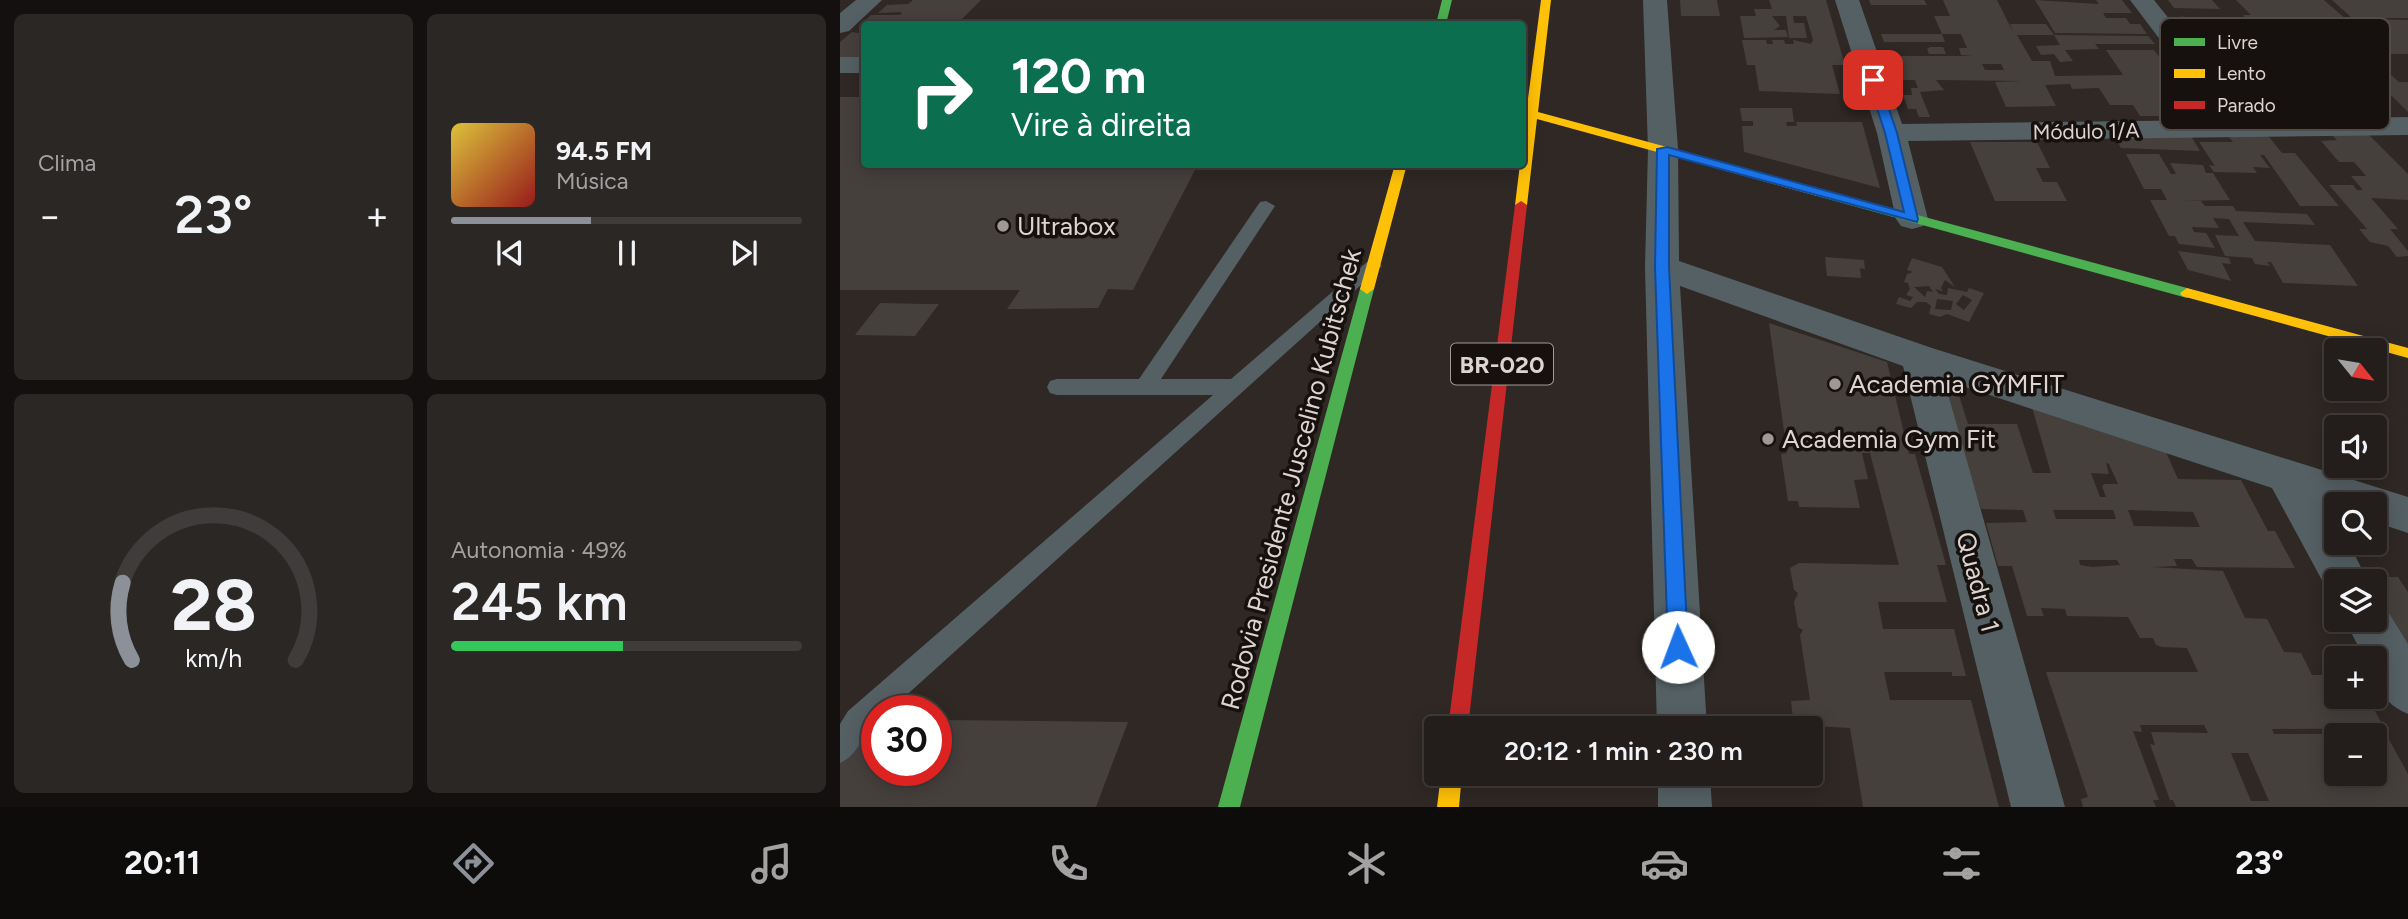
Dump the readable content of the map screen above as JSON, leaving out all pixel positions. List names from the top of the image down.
{
  "streets": {
    "main road": ["BR-020", "Rodovia Presidente Juscelino Kubitschek"],
    "street": ["Módulo 1/A", "Quadra 1"]
  },
  "places": ["Ultrabox", "Academia GYMFIT", "Academia Gym Fit"],
  "legend": ["Livre", "Lento", "Parado"],
  "north": "bottom right",
  "page": {
    "tile": [
      "Clima",
      ["Autonomia · 49%", "245 km"]
    ],
    "turn": ["120 m", "Vire à direita"],
    "song": ["94.5 FM", "Música"],
    "heat": ["−", "23°", "+"],
    "map_buttons": ["+", "−"],
    "limit": "30",
    "trip": "20:12 · 1 min · 230 m",
    "tabs": ["20:11", "23°"],
    "gauge": ["28", "km/h"]
  }
}
